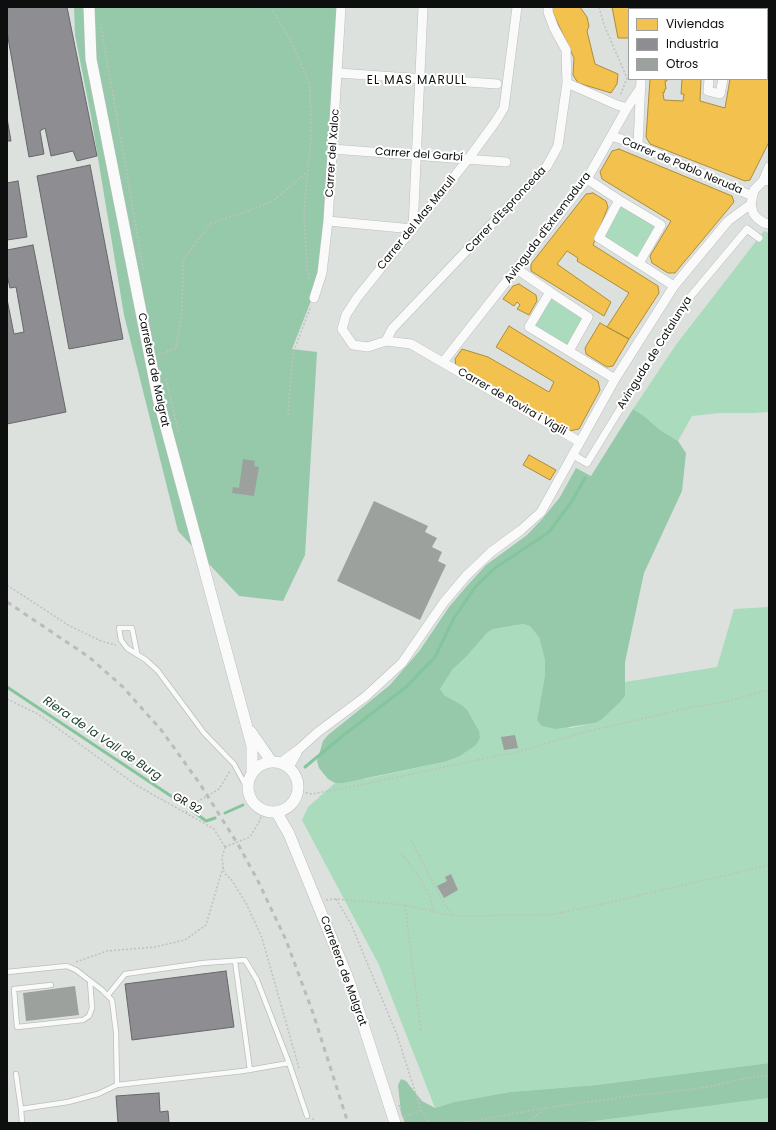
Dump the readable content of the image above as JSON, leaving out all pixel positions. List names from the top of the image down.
{
  "streets": {
    "street": [
      "Carrer del Xaloc",
      "Carrer del Garbí",
      "Carrer de Pablo Neruda",
      "Carrer d'Espronceda",
      "Carrer del Mas Marull",
      "Avinguda d'Extremadura",
      "Avinguda de Catalunya",
      "Carretera de Malgrat",
      "Carrer de Rovira i Vigili"
    ],
    "path": ["GR 92"]
  },
  "crossings": [
    ["Carrer del Xaloc", "Carrer del Garbí"],
    ["Carrer del Garbí", "Carrer del Mas Marull"],
    ["Carrer de Pablo Neruda", "Avinguda d'Extremadura"],
    ["Carrer de Pablo Neruda", "Avinguda de Catalunya"],
    ["Carrer d'Espronceda", "Carrer del Mas Marull"],
    ["Carrer del Mas Marull", "Avinguda d'Extremadura"],
    ["Carrer del Mas Marull", "Carrer de Rovira i Vigili"],
    ["Avinguda d'Extremadura", "Carrer de Rovira i Vigili"],
    ["Avinguda de Catalunya", "Carretera de Malgrat"],
    ["Avinguda de Catalunya", "Carrer de Rovira i Vigili"]
  ],
  "districts": ["EL MAS MARULL"],
  "water": ["Riera de la Vall de Burg"],
  "legend": ["Viviendas", "Industria", "Otros"]
}
